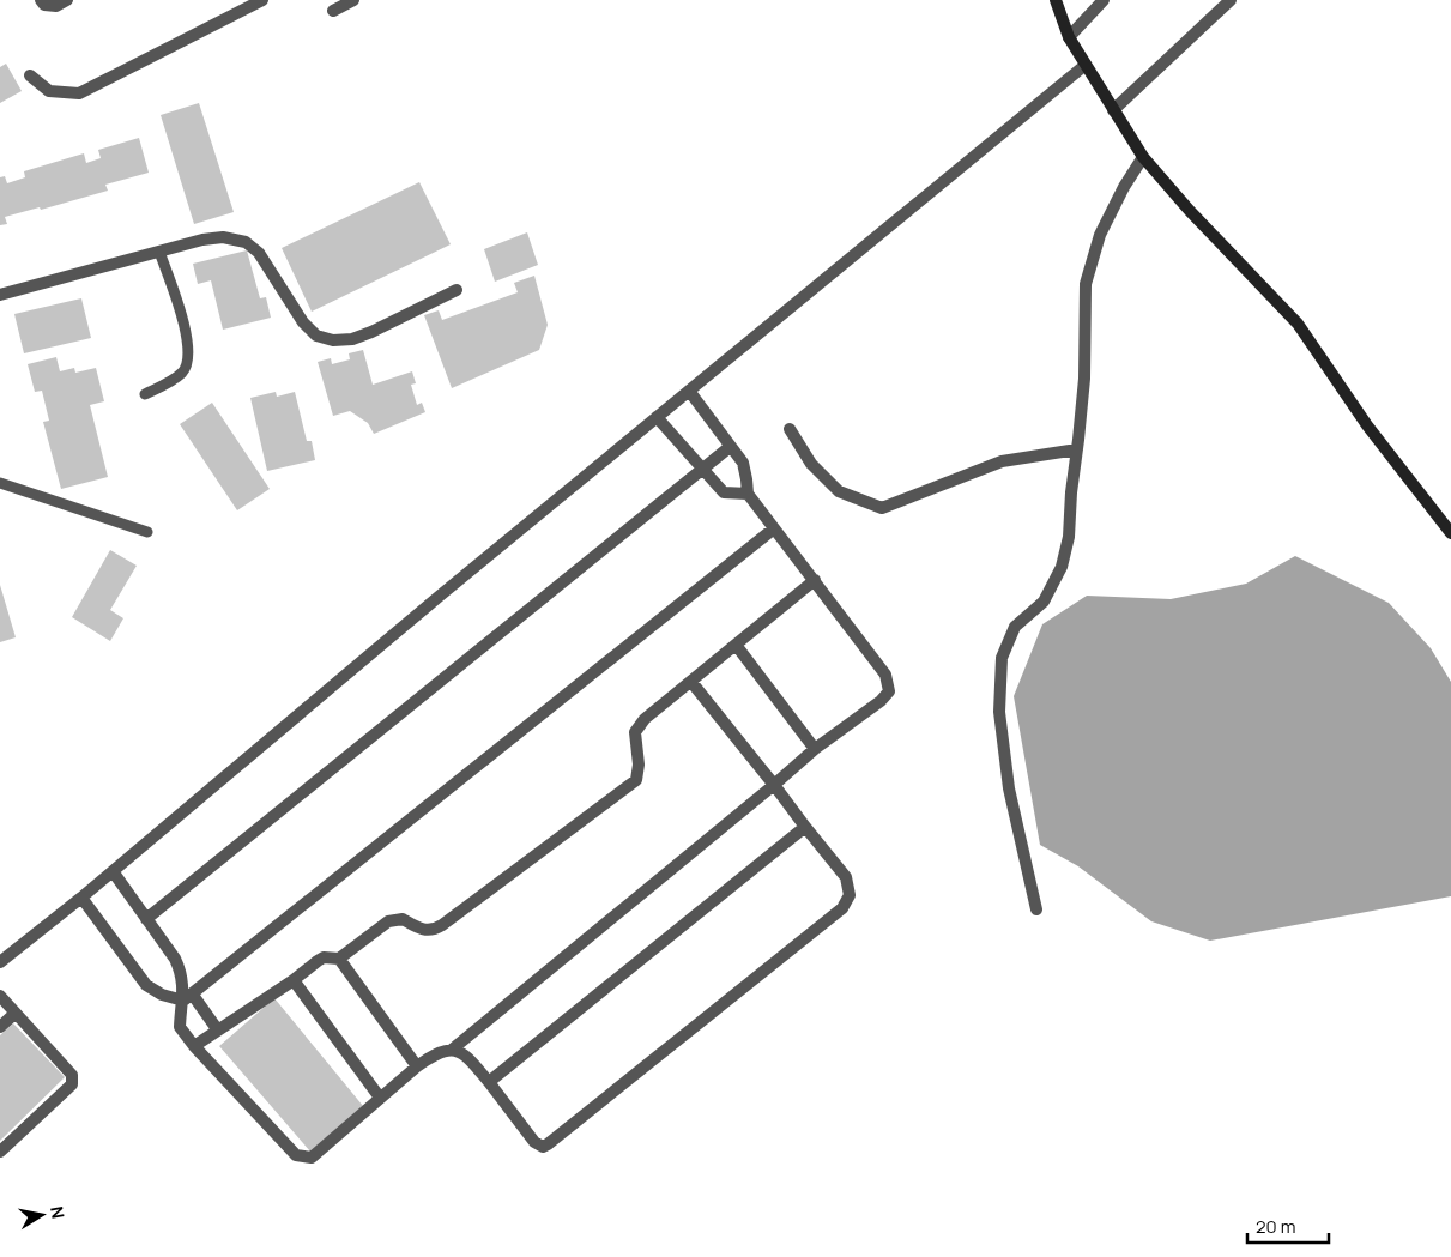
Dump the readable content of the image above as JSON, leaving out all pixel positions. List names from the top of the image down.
{
  "scale_bar": "20 m",
  "north": "right"
}
